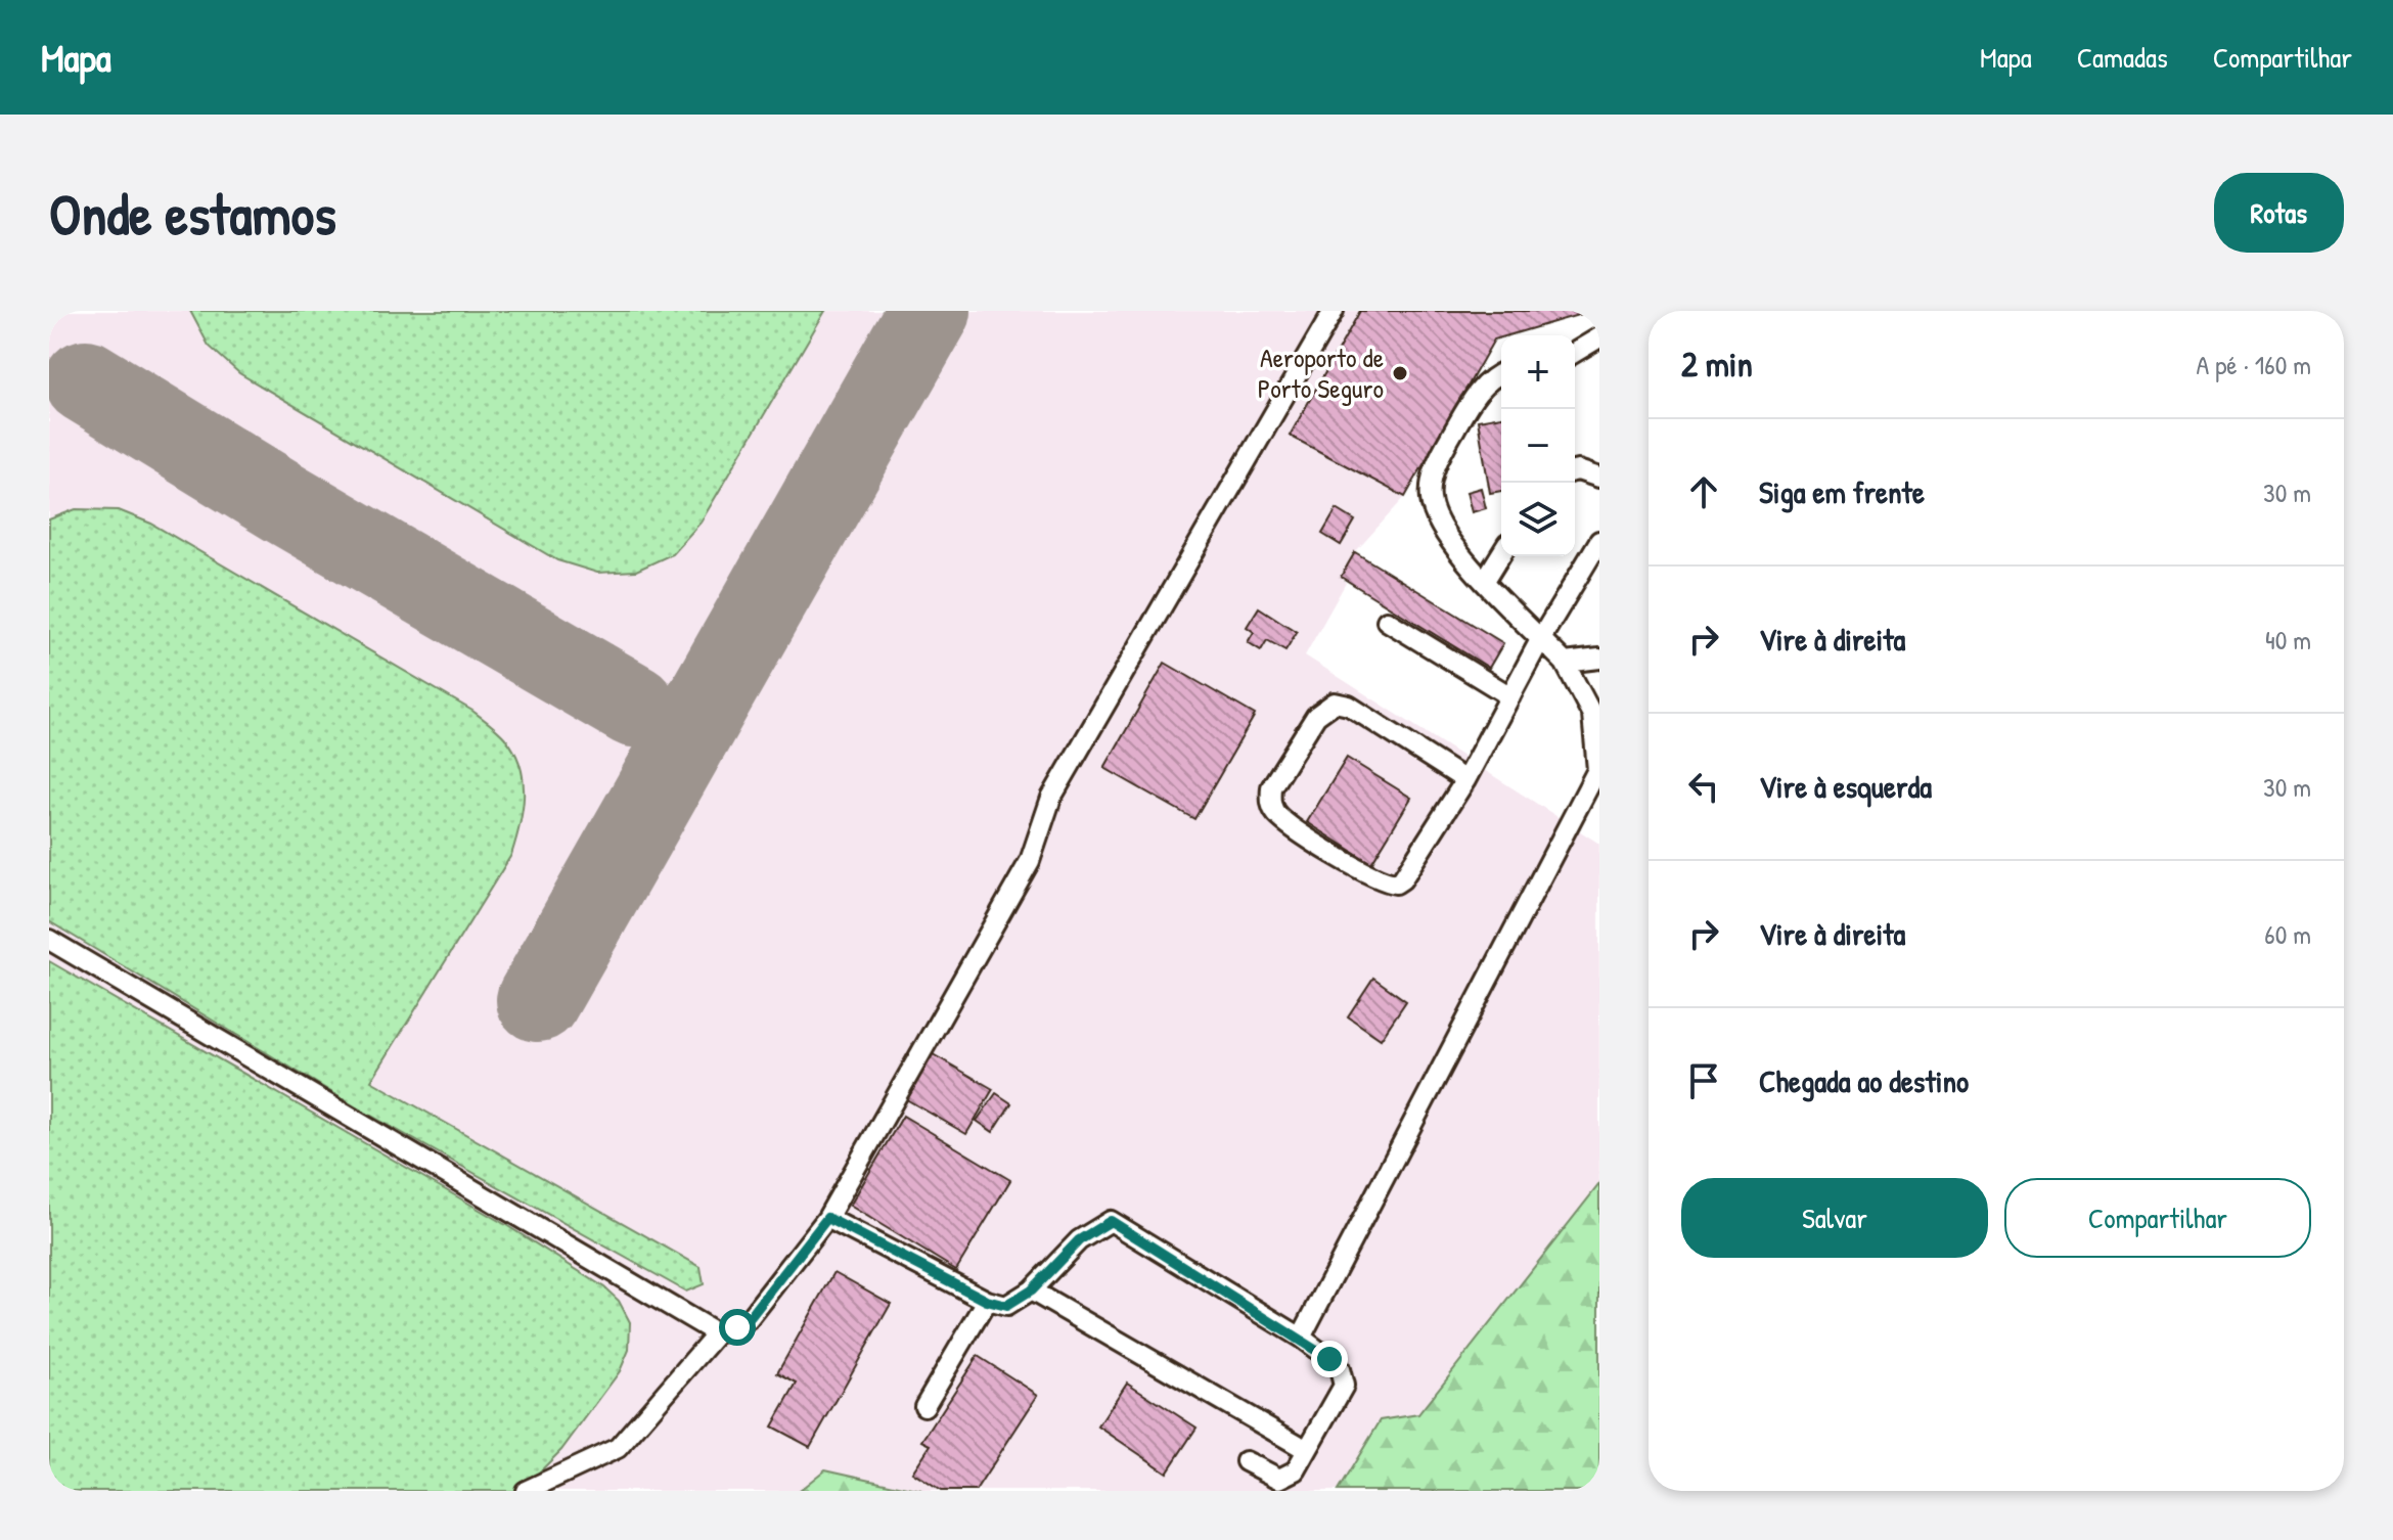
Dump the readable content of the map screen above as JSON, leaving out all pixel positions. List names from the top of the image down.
{
  "places": ["Aeroporto de Porto Seguro"],
  "page": {
    "header": "Mapa",
    "nav": ["Mapa", "Camadas", "Compartilhar"],
    "buttons": [
      "Rotas",
      ["Salvar", "Compartilhar"]
    ],
    "title": "Onde estamos",
    "heading": ["2 min", "A pé · 160 m"],
    "map_buttons": ["+", "−"],
    "list": [
      ["Siga em frente", "30 m"],
      ["Vire à direita", "40 m"],
      ["Vire à esquerda", "30 m"],
      ["Vire à direita", "60 m"],
      "Chegada ao destino"
    ]
  }
}
